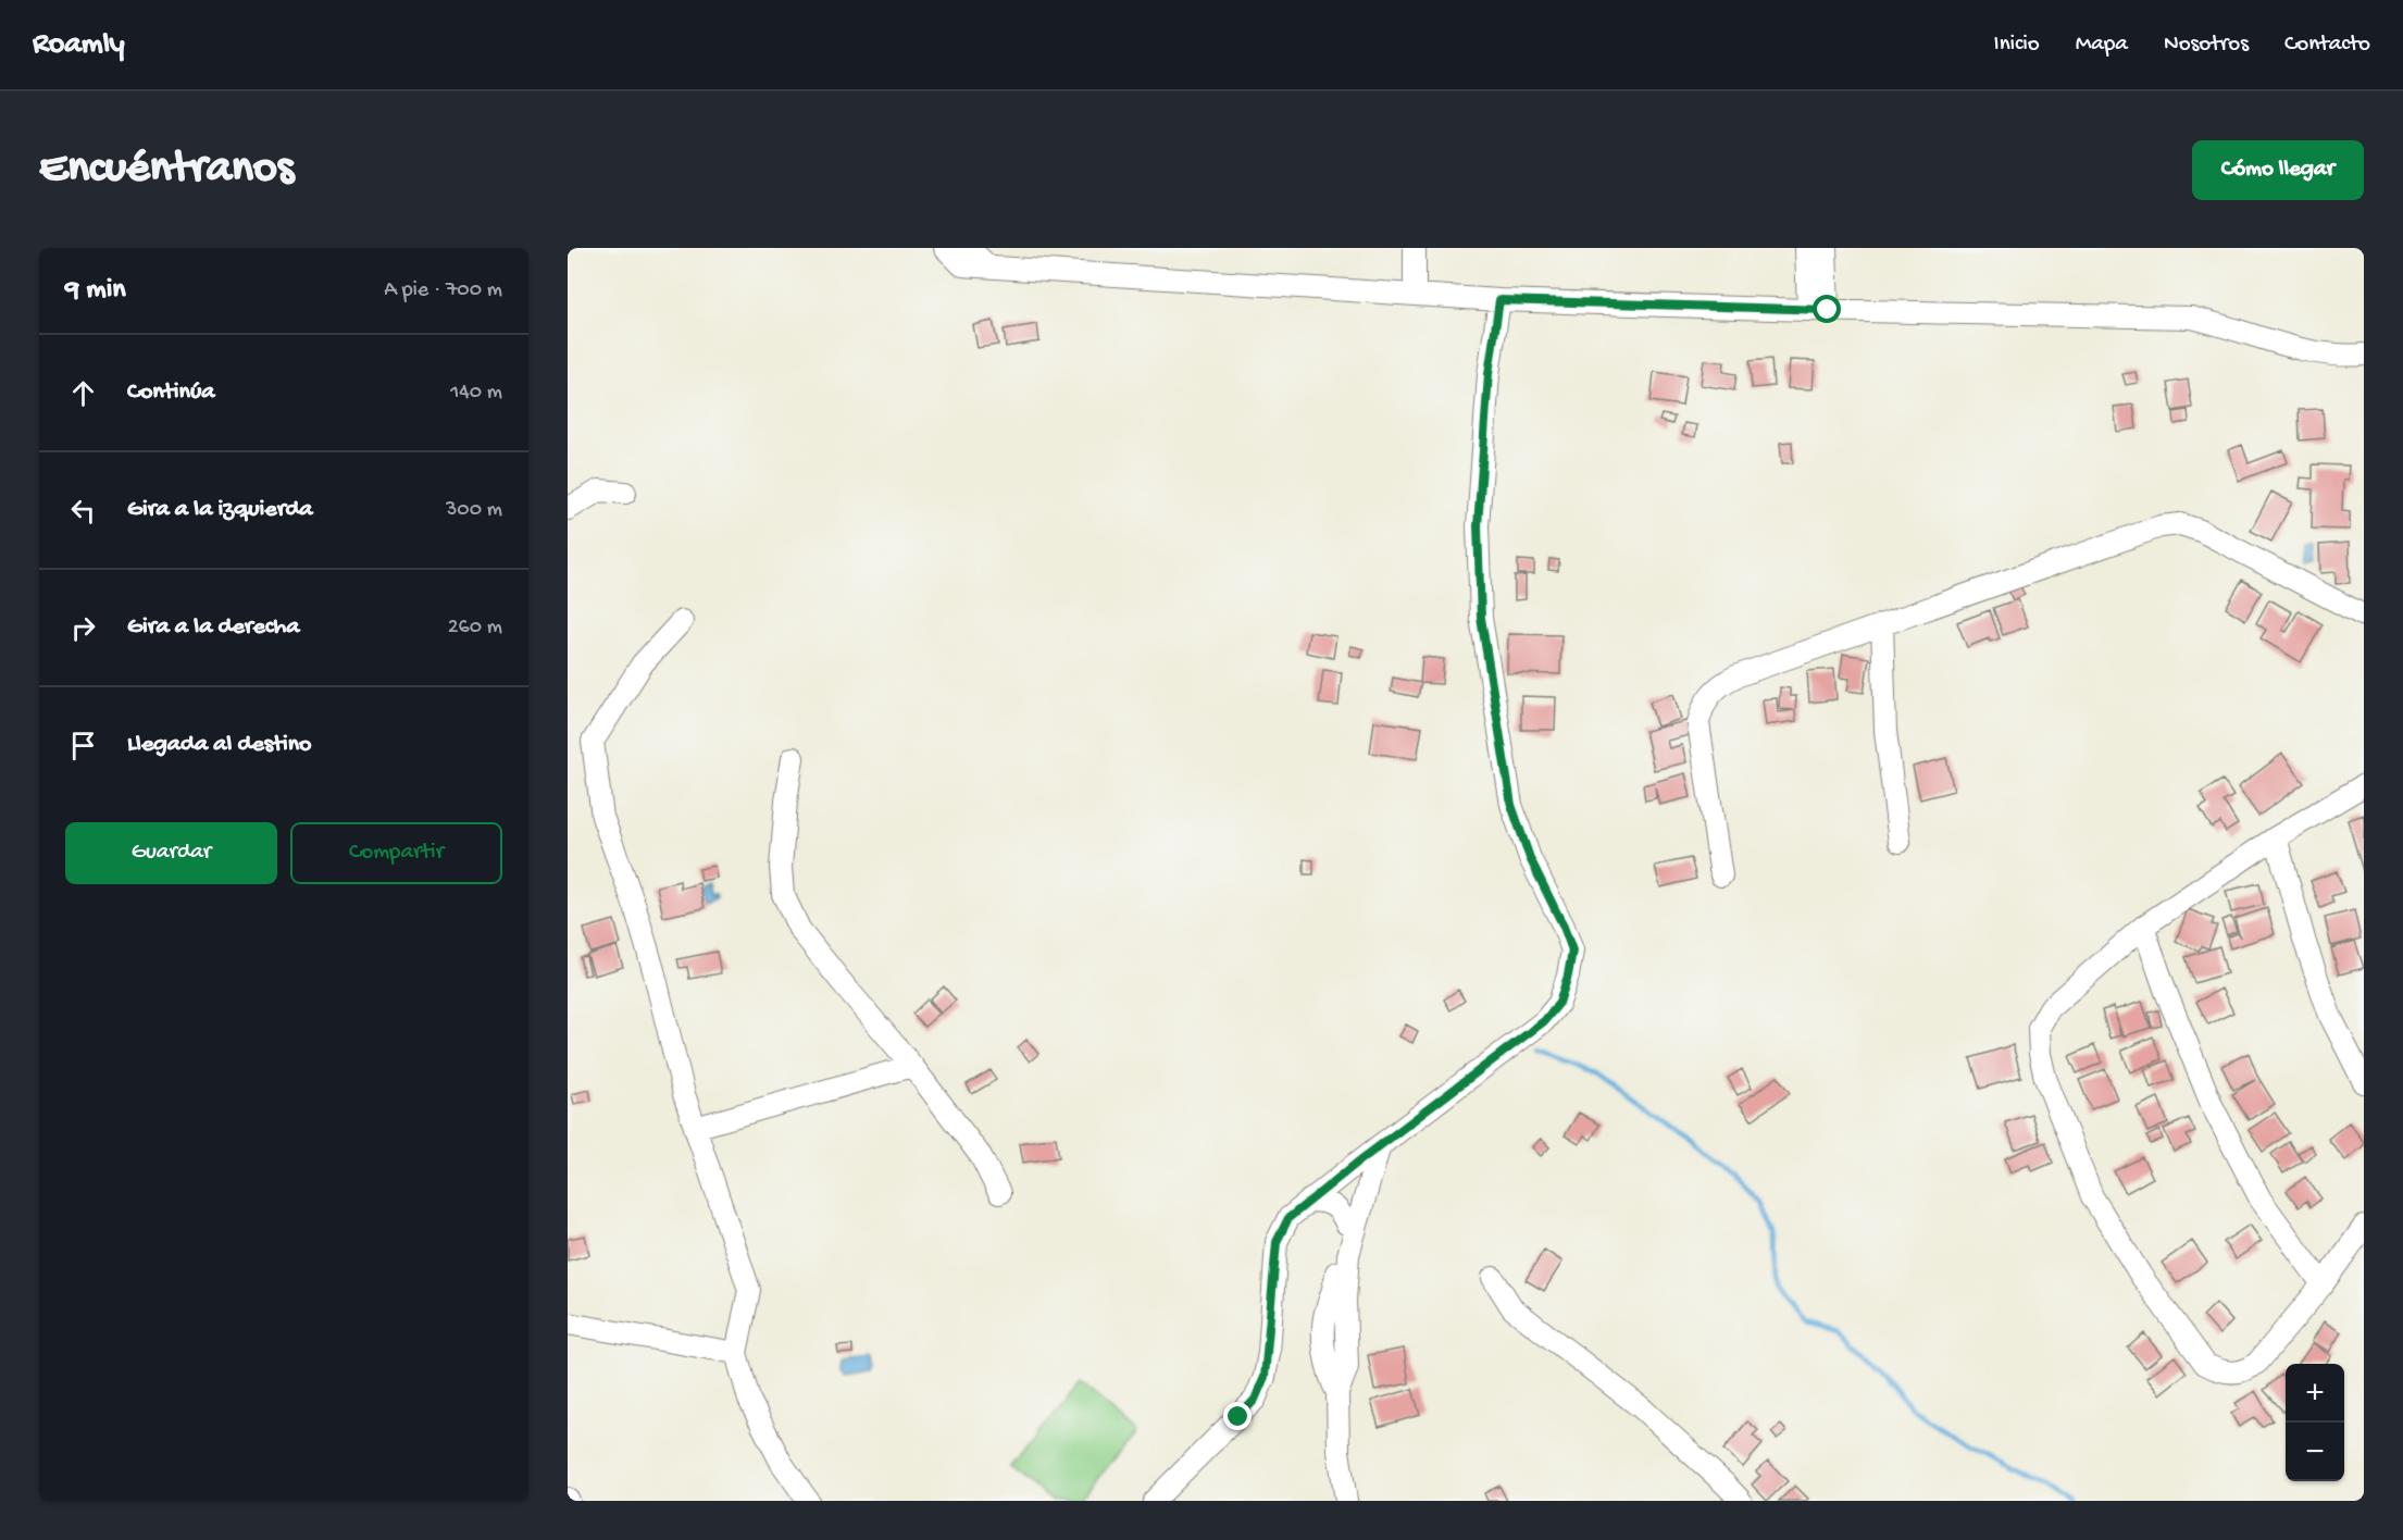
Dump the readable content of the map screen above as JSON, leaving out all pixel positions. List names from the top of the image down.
{
  "page": {
    "header": "Roamly",
    "nav": [
      "Inicio",
      "Mapa",
      "Nosotros",
      "Contacto"
    ],
    "buttons": [
      "Cómo llegar",
      ["Guardar", "Compartir"]
    ],
    "title": "Encuéntranos",
    "heading": ["9 min", "A pie · 700 m"],
    "list": [
      ["Continúa", "140 m"],
      ["Gira a la izquierda", "300 m"],
      ["Gira a la derecha", "260 m"],
      "Llegada al destino"
    ],
    "map_buttons": ["+", "−"]
  }
}
